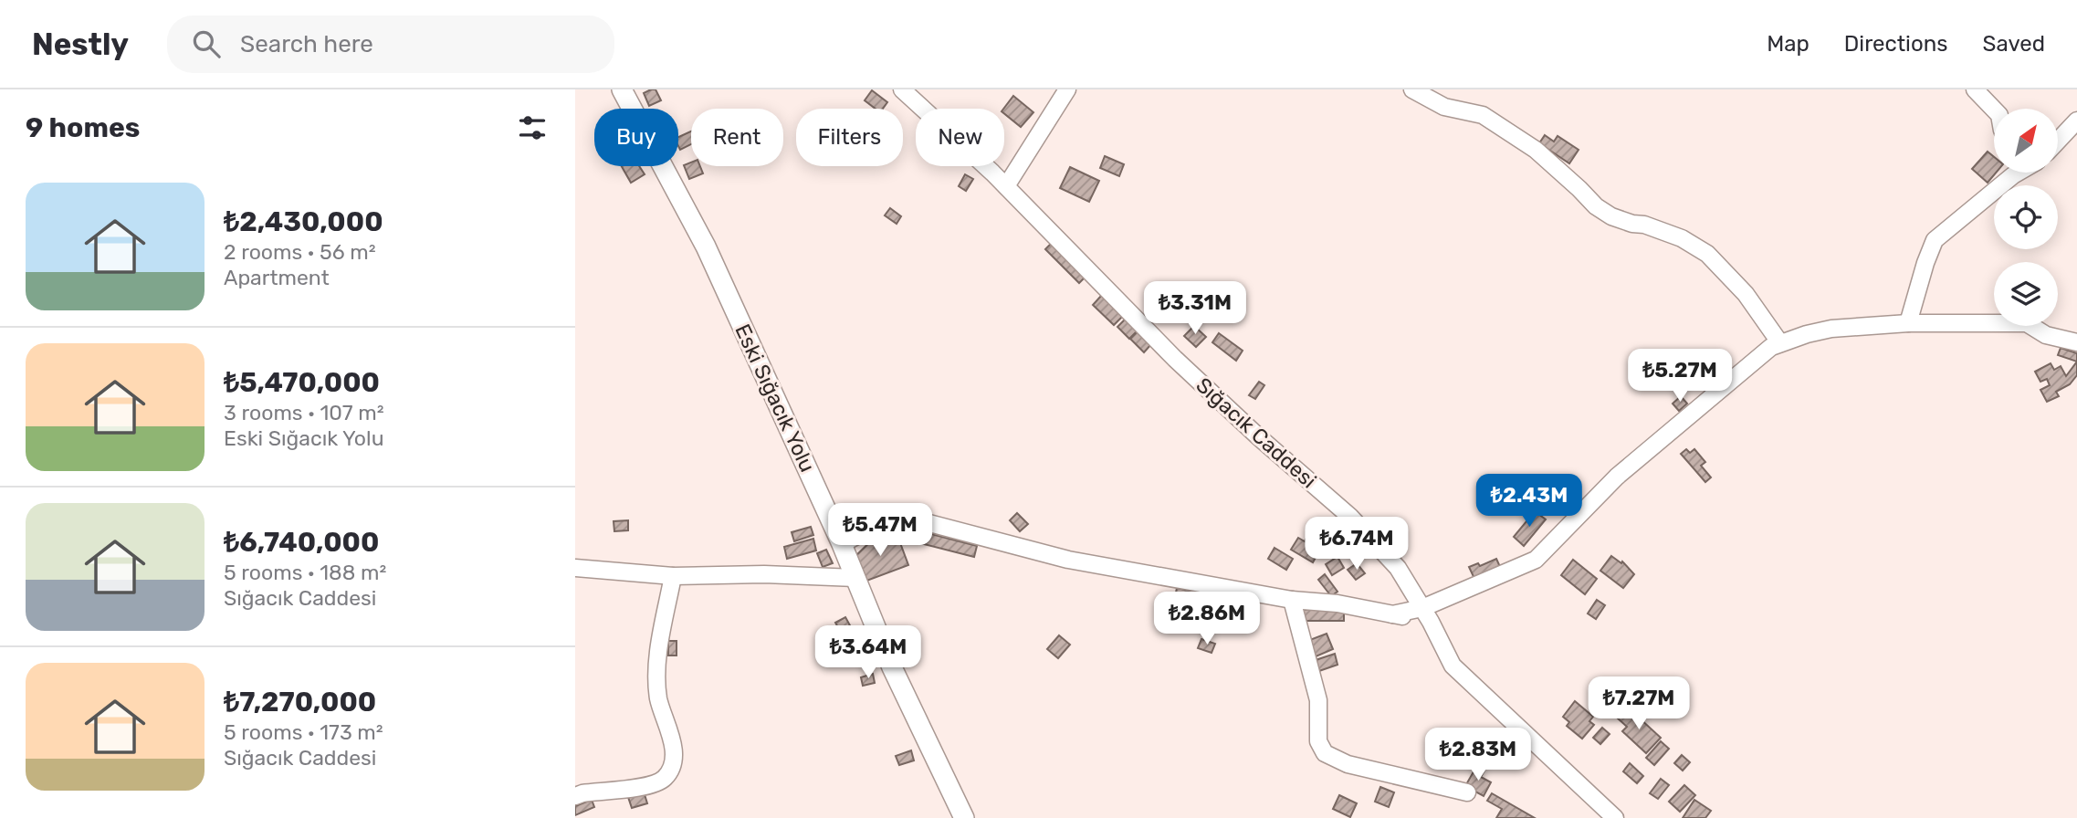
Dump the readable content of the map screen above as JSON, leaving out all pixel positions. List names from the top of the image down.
{
  "streets": {
    "main road": ["Eski Sığacık Yolu"],
    "street": ["Sığacık Caddesi"]
  },
  "north": "top right",
  "page": {
    "header": "Nestly",
    "search": "Search here",
    "nav": ["Map", "Directions", "Saved"],
    "heading": "9 homes",
    "chip": [
      "Buy",
      "Rent",
      "Filters",
      "New"
    ],
    "list": [
      {
        "name": "₺2,430,000",
        "note": "2 rooms · 56 m² · Apartment"
      },
      {
        "name": "₺5,470,000",
        "note": "3 rooms · 107 m² · Eski Sığacık Yolu"
      },
      {
        "name": "₺6,740,000",
        "note": "5 rooms · 188 m² · Sığacık Caddesi"
      },
      {
        "name": "₺7,270,000",
        "note": "5 rooms · 173 m² · Sığacık Caddesi"
      }
    ],
    "price": [
      "₺3.31M",
      "₺5.27M",
      "₺2.43M",
      "₺5.47M",
      "₺6.74M",
      "₺2.86M",
      "₺3.64M",
      "₺7.27M",
      "₺2.83M"
    ]
  }
}
